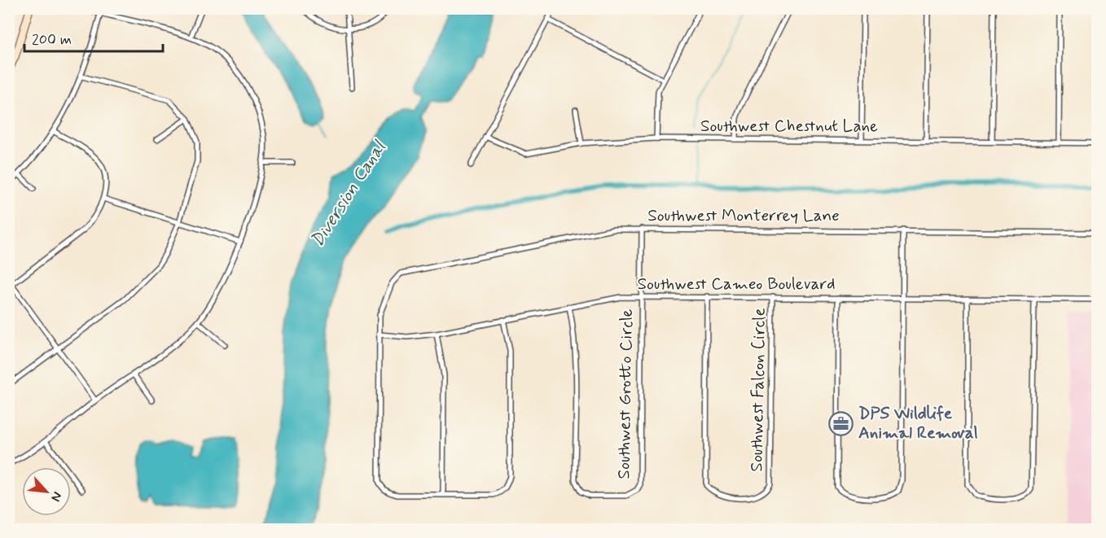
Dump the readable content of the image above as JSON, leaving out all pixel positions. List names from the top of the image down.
{
  "streets": {
    "street": [
      "Southwest Chestnut Lane",
      "Southwest Monterrey Lane",
      "Southwest Cameo Boulevard",
      "Southwest Falcon Circle",
      "Southwest Grotto Circle"
    ]
  },
  "crossings": [
    ["Southwest Monterrey Lane", "Southwest Cameo Boulevard"],
    ["Southwest Monterrey Lane", "Southwest Grotto Circle"],
    ["Southwest Cameo Boulevard", "Southwest Falcon Circle"],
    ["Southwest Cameo Boulevard", "Southwest Grotto Circle"]
  ],
  "water": ["Diversion Canal"],
  "places": {
    "office": ["DPS Wildlife Animal Removal"]
  },
  "scale_bar": "200 m",
  "north": "bottom right"
}
